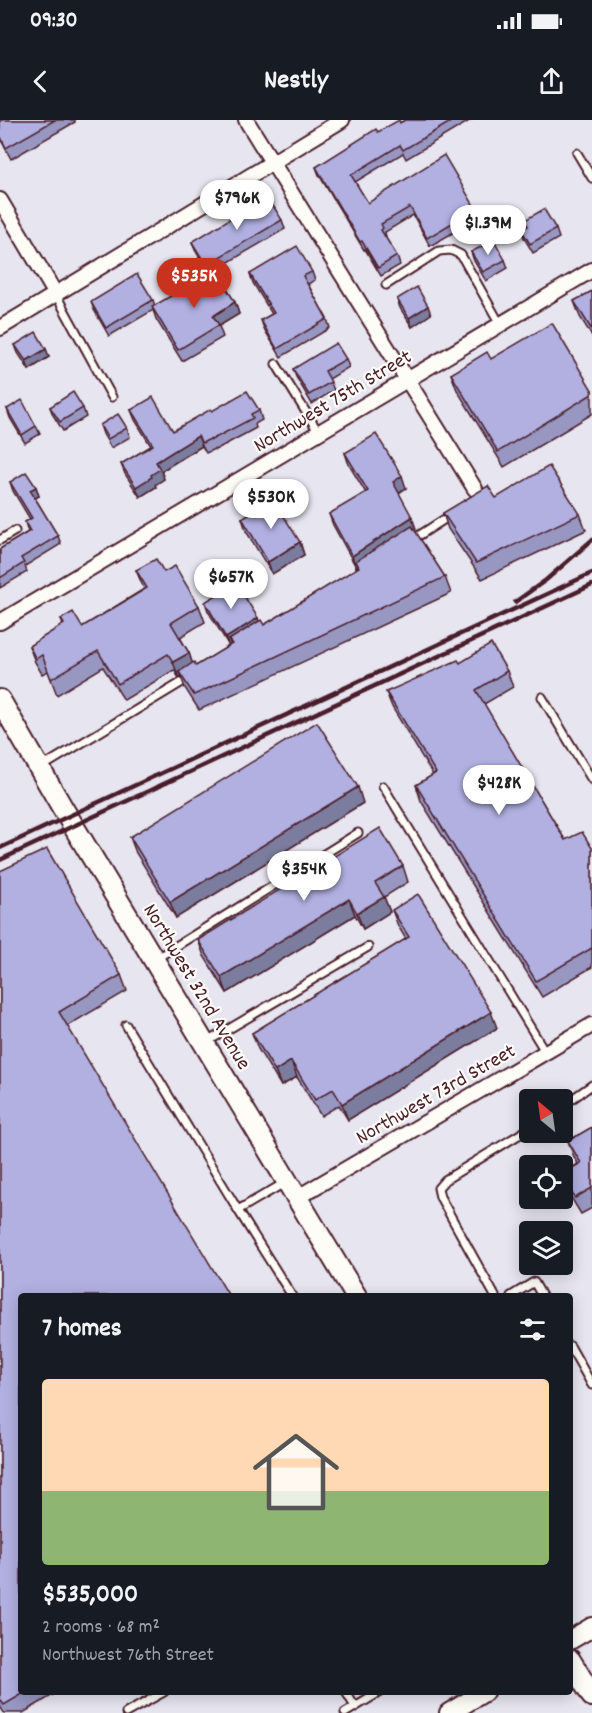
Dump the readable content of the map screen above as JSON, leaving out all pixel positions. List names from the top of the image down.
{
  "streets": {
    "main road": ["Northwest 32nd Avenue"],
    "street": ["Northwest 75th Street", "Northwest 73rd Street"]
  },
  "crossings": [
    ["Northwest 32nd Avenue", "Northwest 73rd Street"]
  ],
  "north": "top left",
  "page": {
    "status": "09:30",
    "header": "Nestly",
    "price": [
      "$796K",
      "$1.39M",
      "$535K",
      "$530K",
      "$657K",
      "$428K",
      "$354K"
    ],
    "heading": "7 homes",
    "list": [
      {
        "name": "$535,000",
        "note": "2 rooms · 68 m² · Northwest 76th Street"
      }
    ]
  }
}
